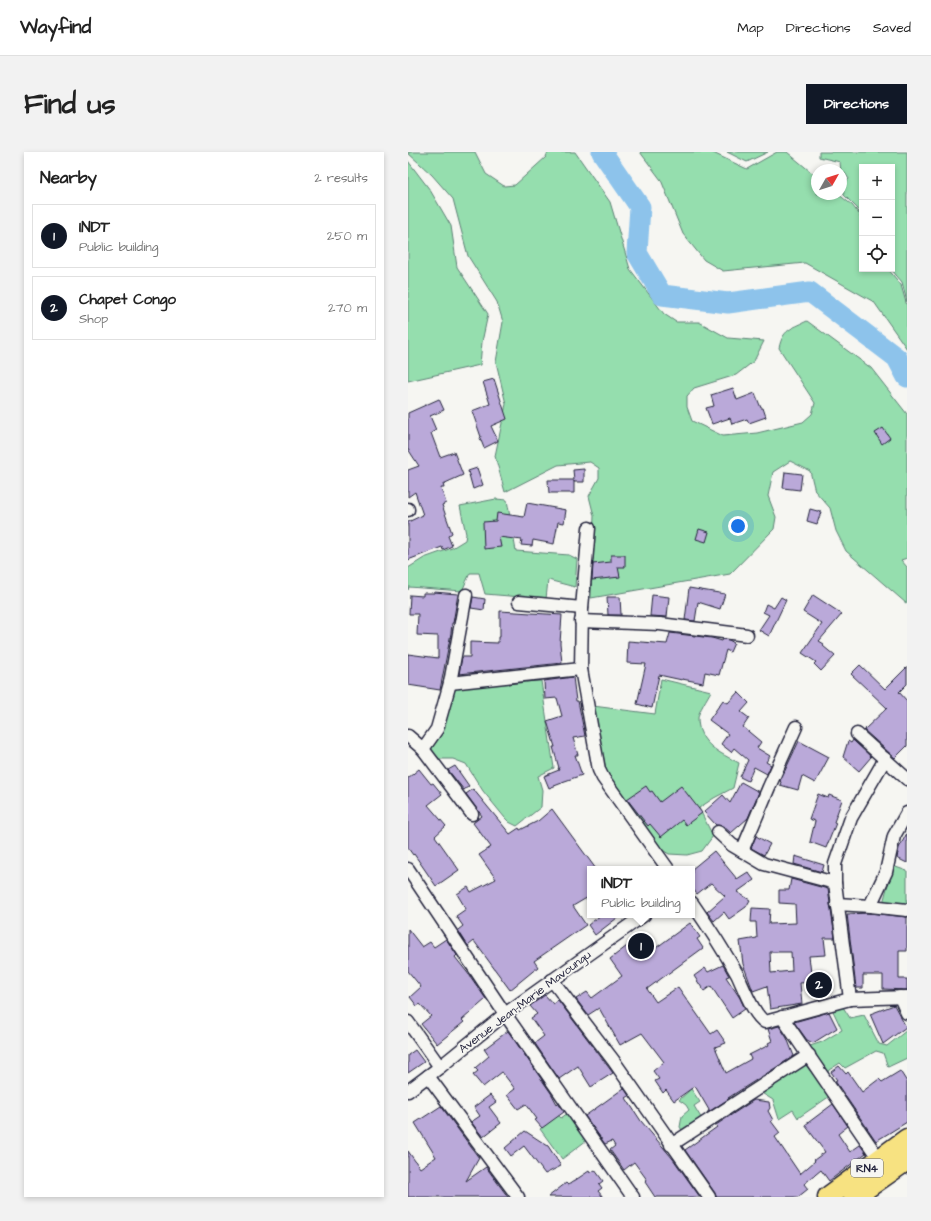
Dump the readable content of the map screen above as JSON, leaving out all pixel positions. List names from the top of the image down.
{
  "streets": {
    "highway": ["RN4"],
    "street": ["Avenue Jean-Marie Mavoungu"]
  },
  "north": "top right",
  "page": {
    "header": "Wayfind",
    "nav": ["Map", "Directions", "Saved"],
    "buttons": "Directions",
    "title": "Find us",
    "heading": ["Nearby", "2 results"],
    "map_buttons": ["+", "−"],
    "list": [
      {
        "mark": "1",
        "name": "INDT",
        "note": "Public building",
        "value": "250 m"
      },
      {
        "mark": "2",
        "name": "Chapet Congo",
        "note": "Shop",
        "value": "270 m"
      }
    ],
    "popup": ["INDT", "Public building"],
    "pins": ["1", "2"]
  }
}
